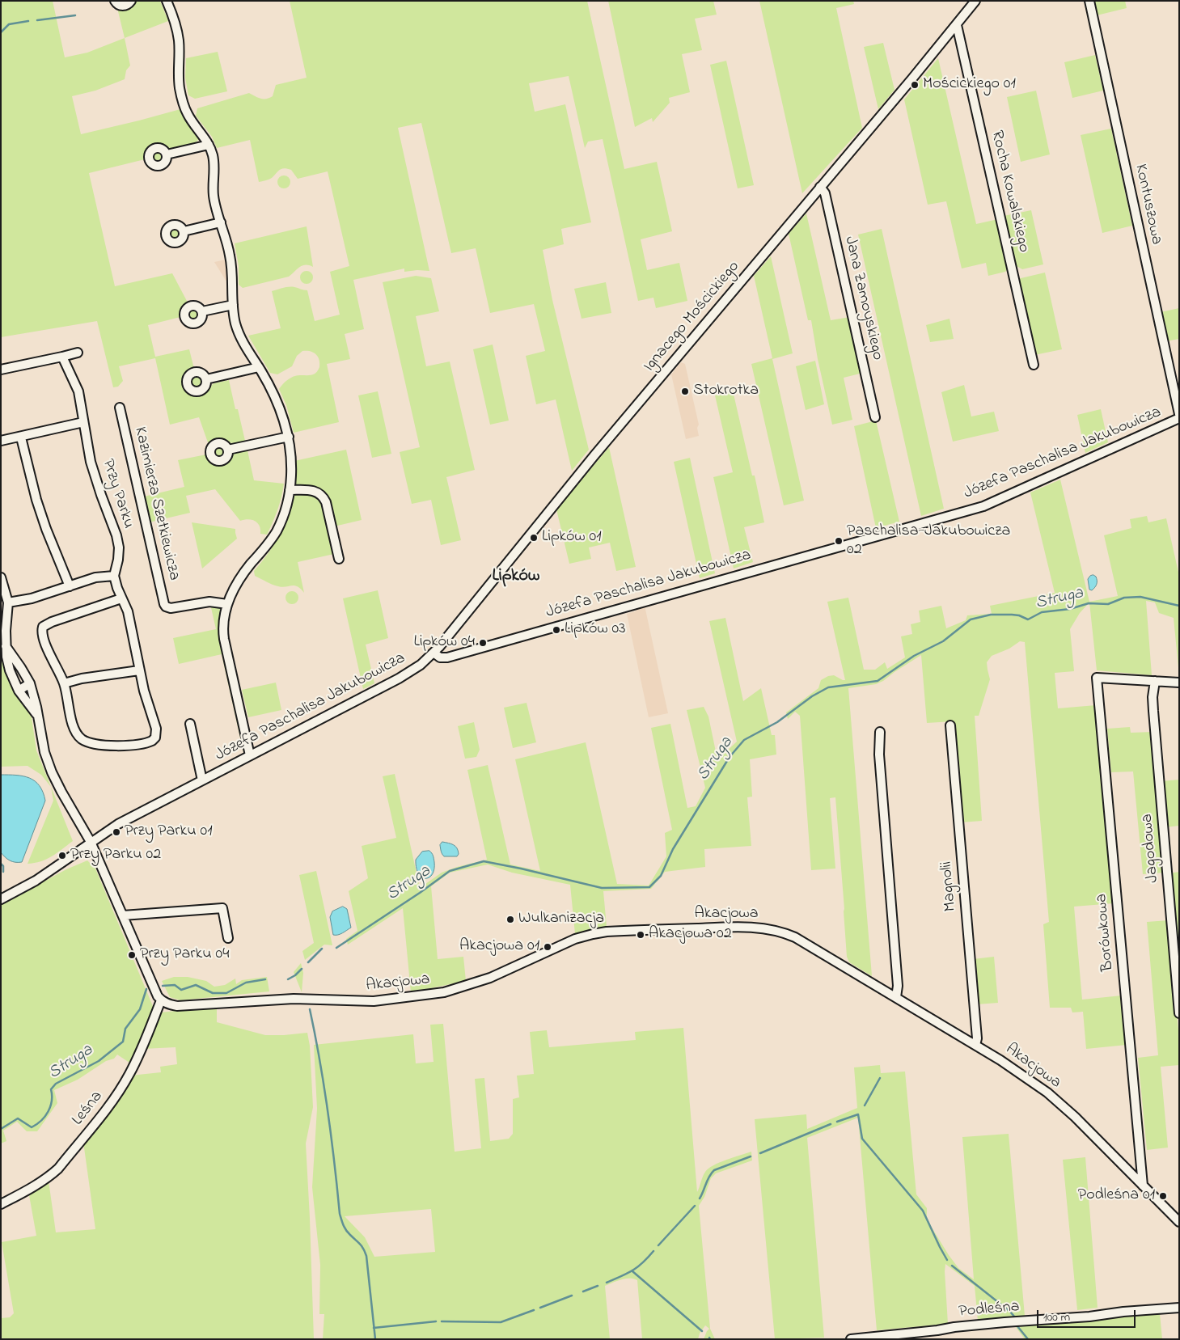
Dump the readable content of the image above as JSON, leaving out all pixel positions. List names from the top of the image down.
{
  "streets": {
    "street": [
      "Rocha Kowalskiego",
      "Kontuszowa",
      "Jana Zamoyskiego",
      "Ignacego Mościckiego",
      "Józefa Paschalisa Jakubowicza",
      "Przy Parku",
      "Kazimierza Szetkiewicza",
      "Jagodowa",
      "Magnolii",
      "Akacjowa",
      "Borówkowa",
      "Leśna",
      "Podleśna"
    ]
  },
  "crossings": [
    ["Rocha Kowalskiego", "Ignacego Mościckiego"],
    ["Jana Zamoyskiego", "Ignacego Mościckiego"],
    ["Ignacego Mościckiego", "Józefa Paschalisa Jakubowicza"],
    ["Jagodowa", "Borówkowa"],
    ["Magnolii", "Akacjowa"],
    ["Akacjowa", "Borówkowa"],
    ["Akacjowa", "Leśna"]
  ],
  "districts": ["Lipków"],
  "water": ["Struga"],
  "places": [
    "Mościckiego 01",
    "Stokrotka",
    "Lipków 01",
    "Paschalisa-Jakubowicza 02",
    "Lipków 03",
    "Lipków 04",
    "Przy Parku 01",
    "Przy Parku 02",
    "Wulkanizacja",
    "Akacjowa 02",
    "Akacjowa 01",
    "Przy Parku 04",
    "Podleśna 01"
  ],
  "scale_bar": "100 m"
}
